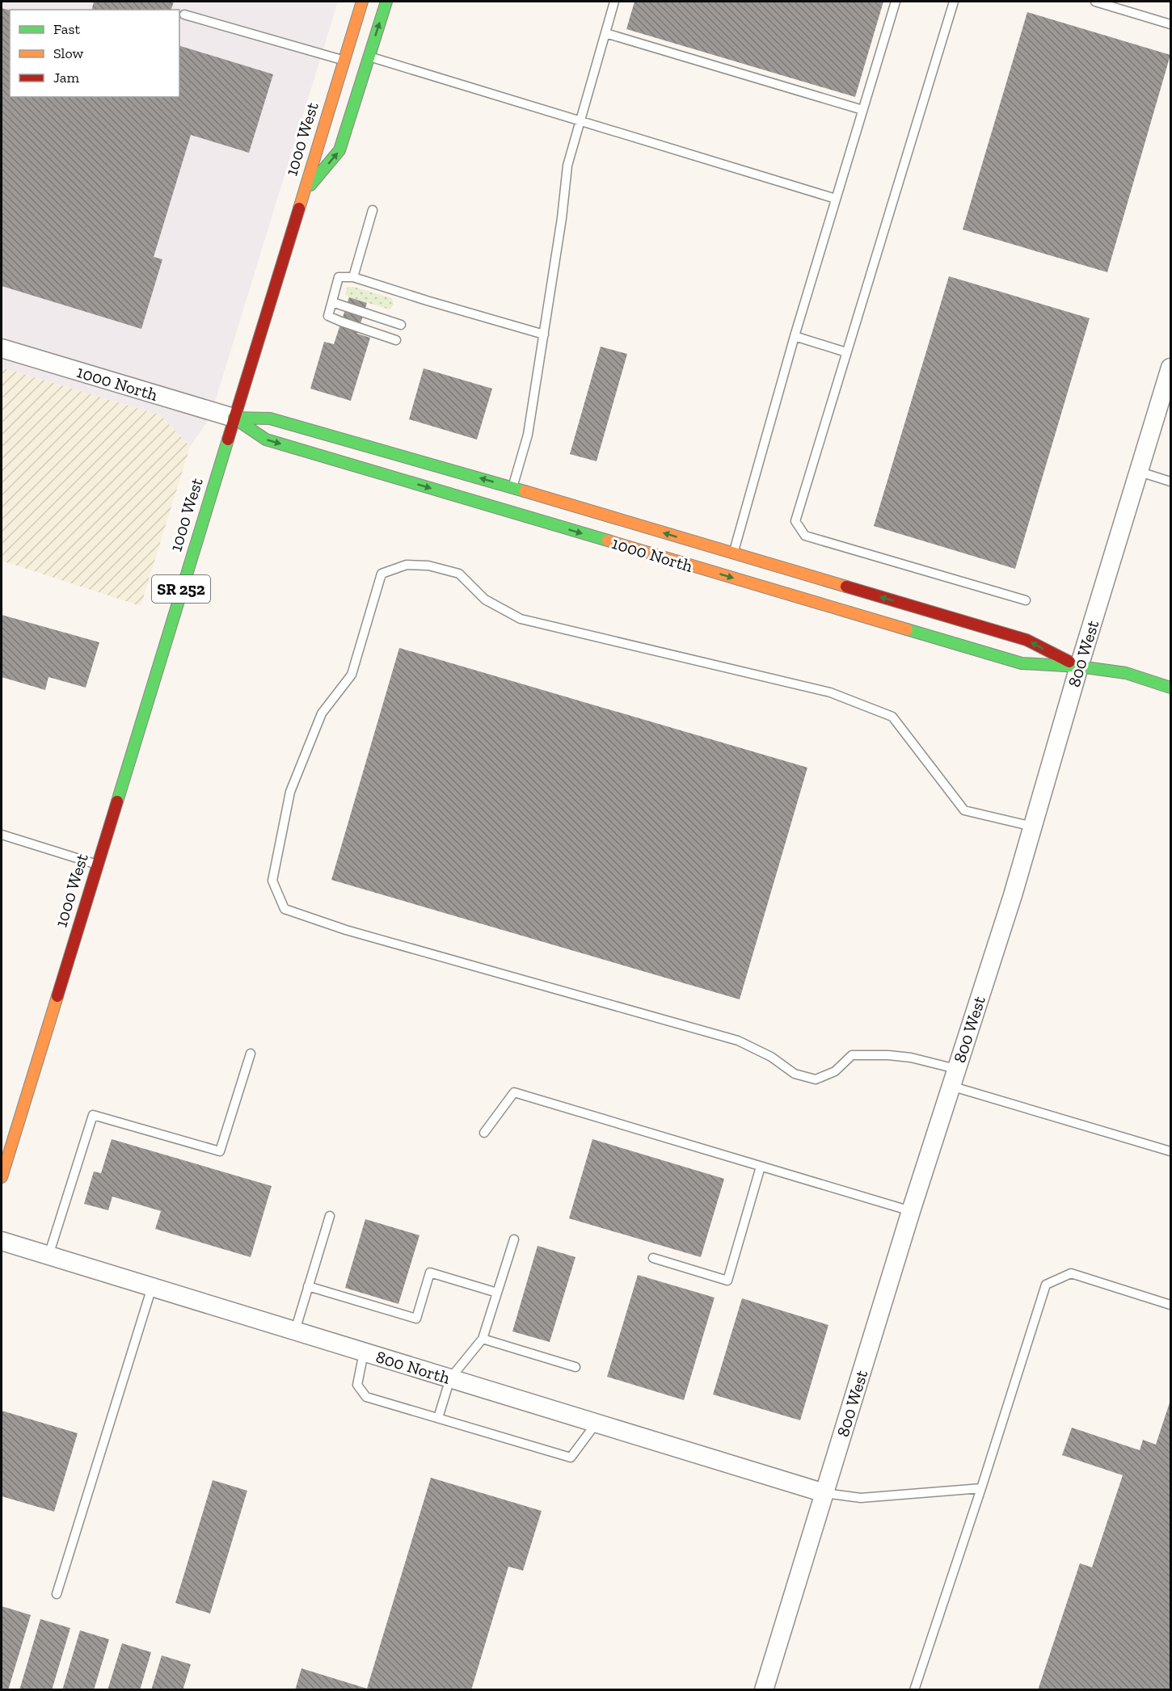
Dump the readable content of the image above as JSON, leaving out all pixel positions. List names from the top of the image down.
{
  "streets": {
    "street": [
      "1000 West",
      "1000 North",
      "SR 252",
      "800 West",
      "800 North"
    ]
  },
  "crossings": [
    ["1000 West", "1000 North"],
    ["1000 North", "800 West"],
    ["800 West", "800 North"]
  ],
  "legend": ["Fast", "Slow", "Jam"]
}
